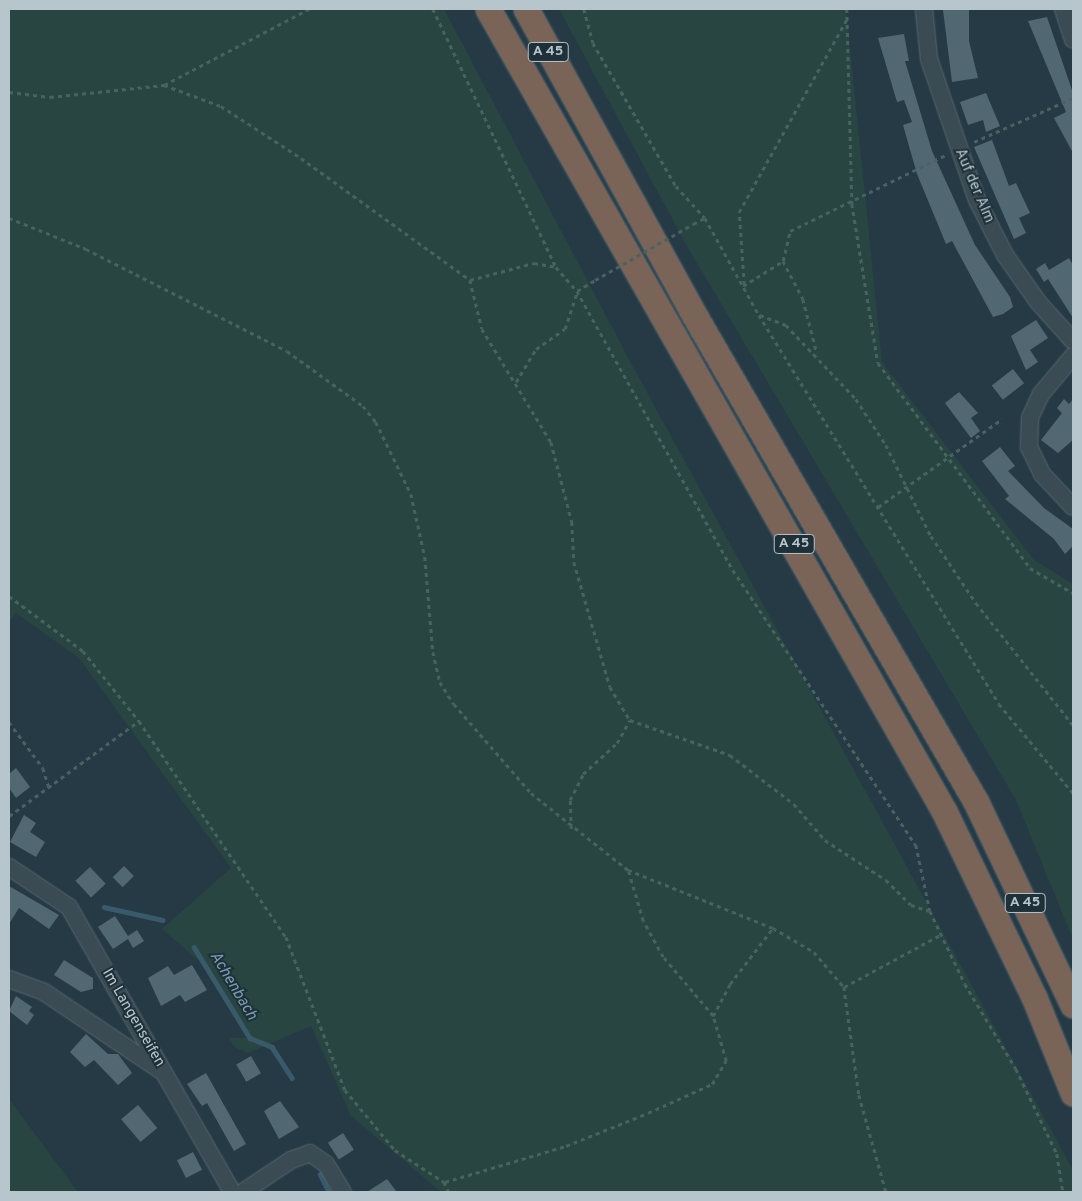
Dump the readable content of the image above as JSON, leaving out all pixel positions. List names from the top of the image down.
{
  "streets": {
    "highway": ["A 45"],
    "street": ["Auf der Alm", "Im Langenseifen"]
  },
  "water": ["Achenbach"]
}
